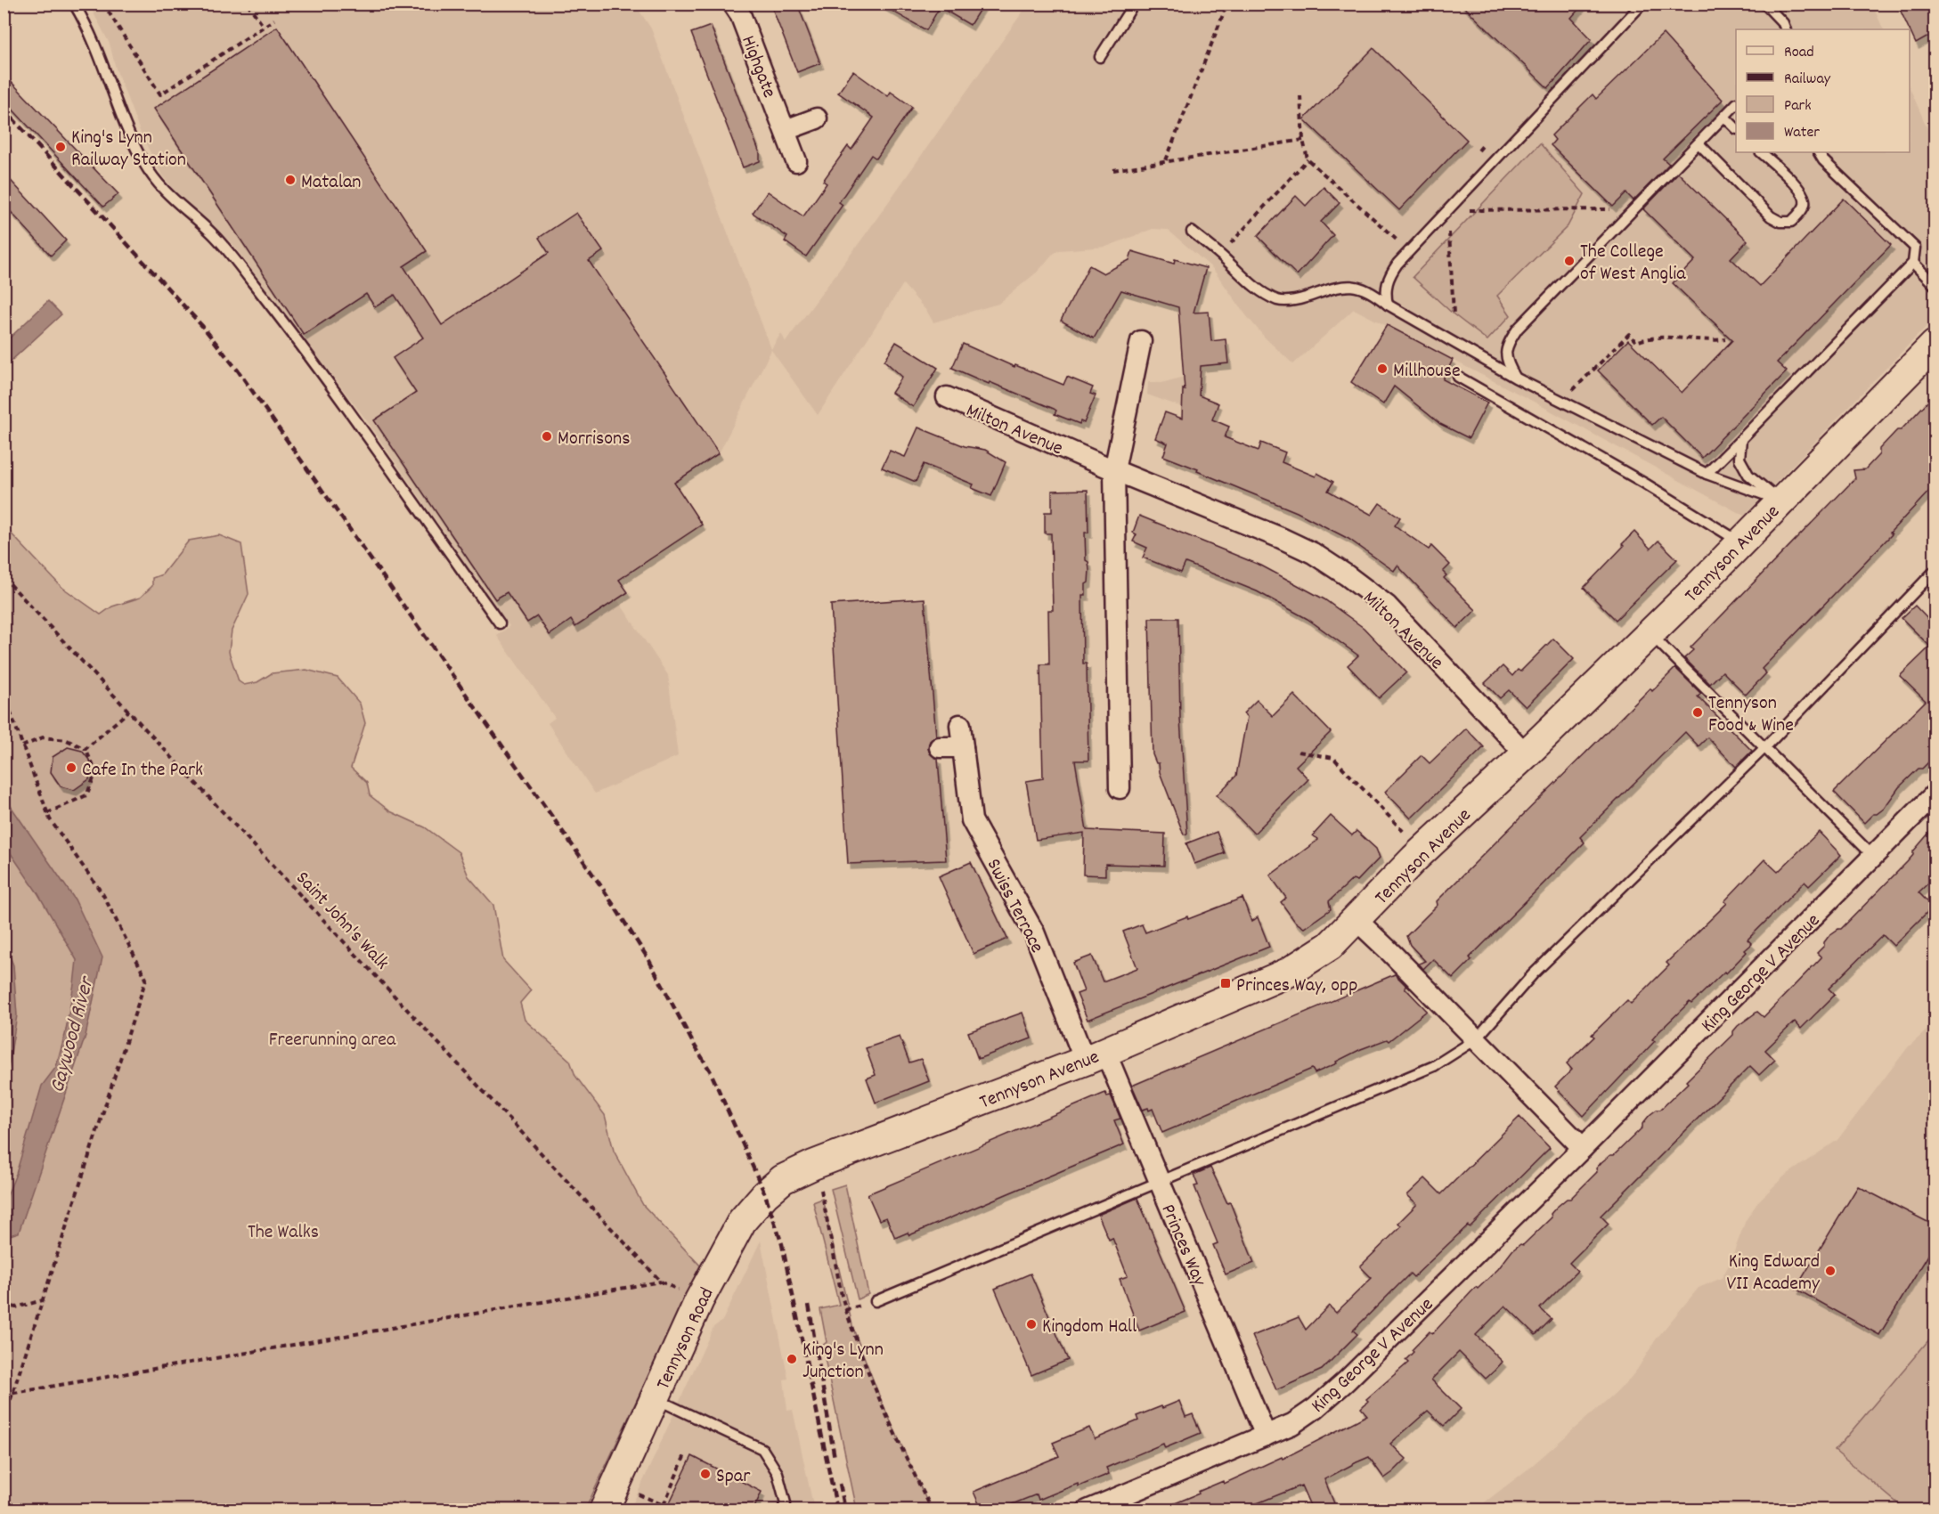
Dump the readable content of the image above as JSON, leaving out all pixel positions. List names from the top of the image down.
{
  "streets": {
    "main road": ["Tennyson Avenue", "Tennyson Road"],
    "street": [
      "Highgate",
      "Milton Avenue",
      "Swiss Terrace",
      "King George V Avenue",
      "Princes Way"
    ],
    "path": ["Saint John's Walk"]
  },
  "crossings": [
    ["Milton Avenue", "Tennyson Avenue"],
    ["Tennyson Avenue", "Swiss Terrace"],
    ["Tennyson Avenue", "Princes Way"],
    ["Tennyson Avenue", "Tennyson Road"],
    ["Swiss Terrace", "Princes Way"],
    ["King George V Avenue", "Princes Way"]
  ],
  "water": ["Gaywood River"],
  "parks": ["Freerunning area", "The Walks"],
  "places": {
    "other": [
      "King's Lynn Railway Station",
      "Matalan",
      "The College of West Anglia",
      "Millhouse",
      "Morrisons",
      "Tennyson Food & Wine",
      "Cafe In the Park",
      "King Edward VII Academy",
      "Kingdom Hall",
      "King's Lynn Junction",
      "Spar"
    ],
    "transit": ["Princes Way, opp"]
  },
  "legend": [
    "Road",
    "Railway",
    "Park",
    "Water"
  ]
}
